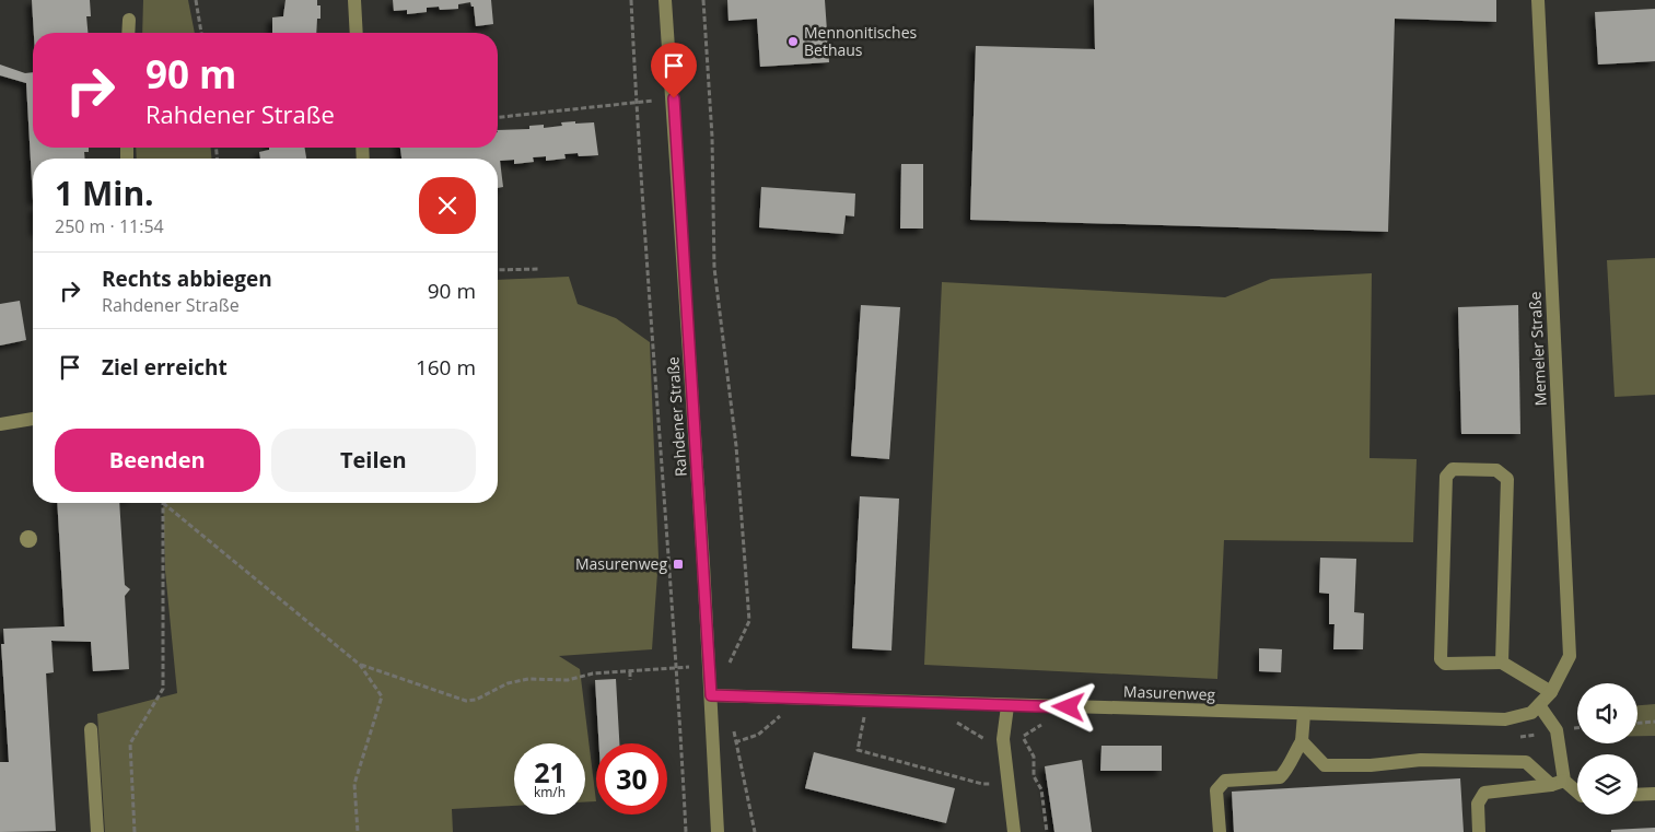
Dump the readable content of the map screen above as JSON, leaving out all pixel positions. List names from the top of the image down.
{
  "streets": {
    "street": ["Memeler Straße", "Rahdener Straße", "Masurenweg"]
  },
  "crossings": [
    ["Memeler Straße", "Masurenweg"],
    ["Rahdener Straße", "Masurenweg"]
  ],
  "places": {
    "other": ["Mennonitisches Bethaus"],
    "transit": ["Masurenweg"]
  },
  "page": {
    "turn": ["90 m", "Rahdener Straße"],
    "heading": ["1 Min.", "250 m · 11:54"],
    "list": [
      {
        "name": "Rechts abbiegen",
        "note": "Rahdener Straße",
        "value": "90 m"
      },
      {
        "name": "Ziel erreicht",
        "value": "160 m"
      }
    ],
    "buttons": ["Beenden", "Teilen"],
    "speed": "21 km/h",
    "limit": "30"
  }
}
